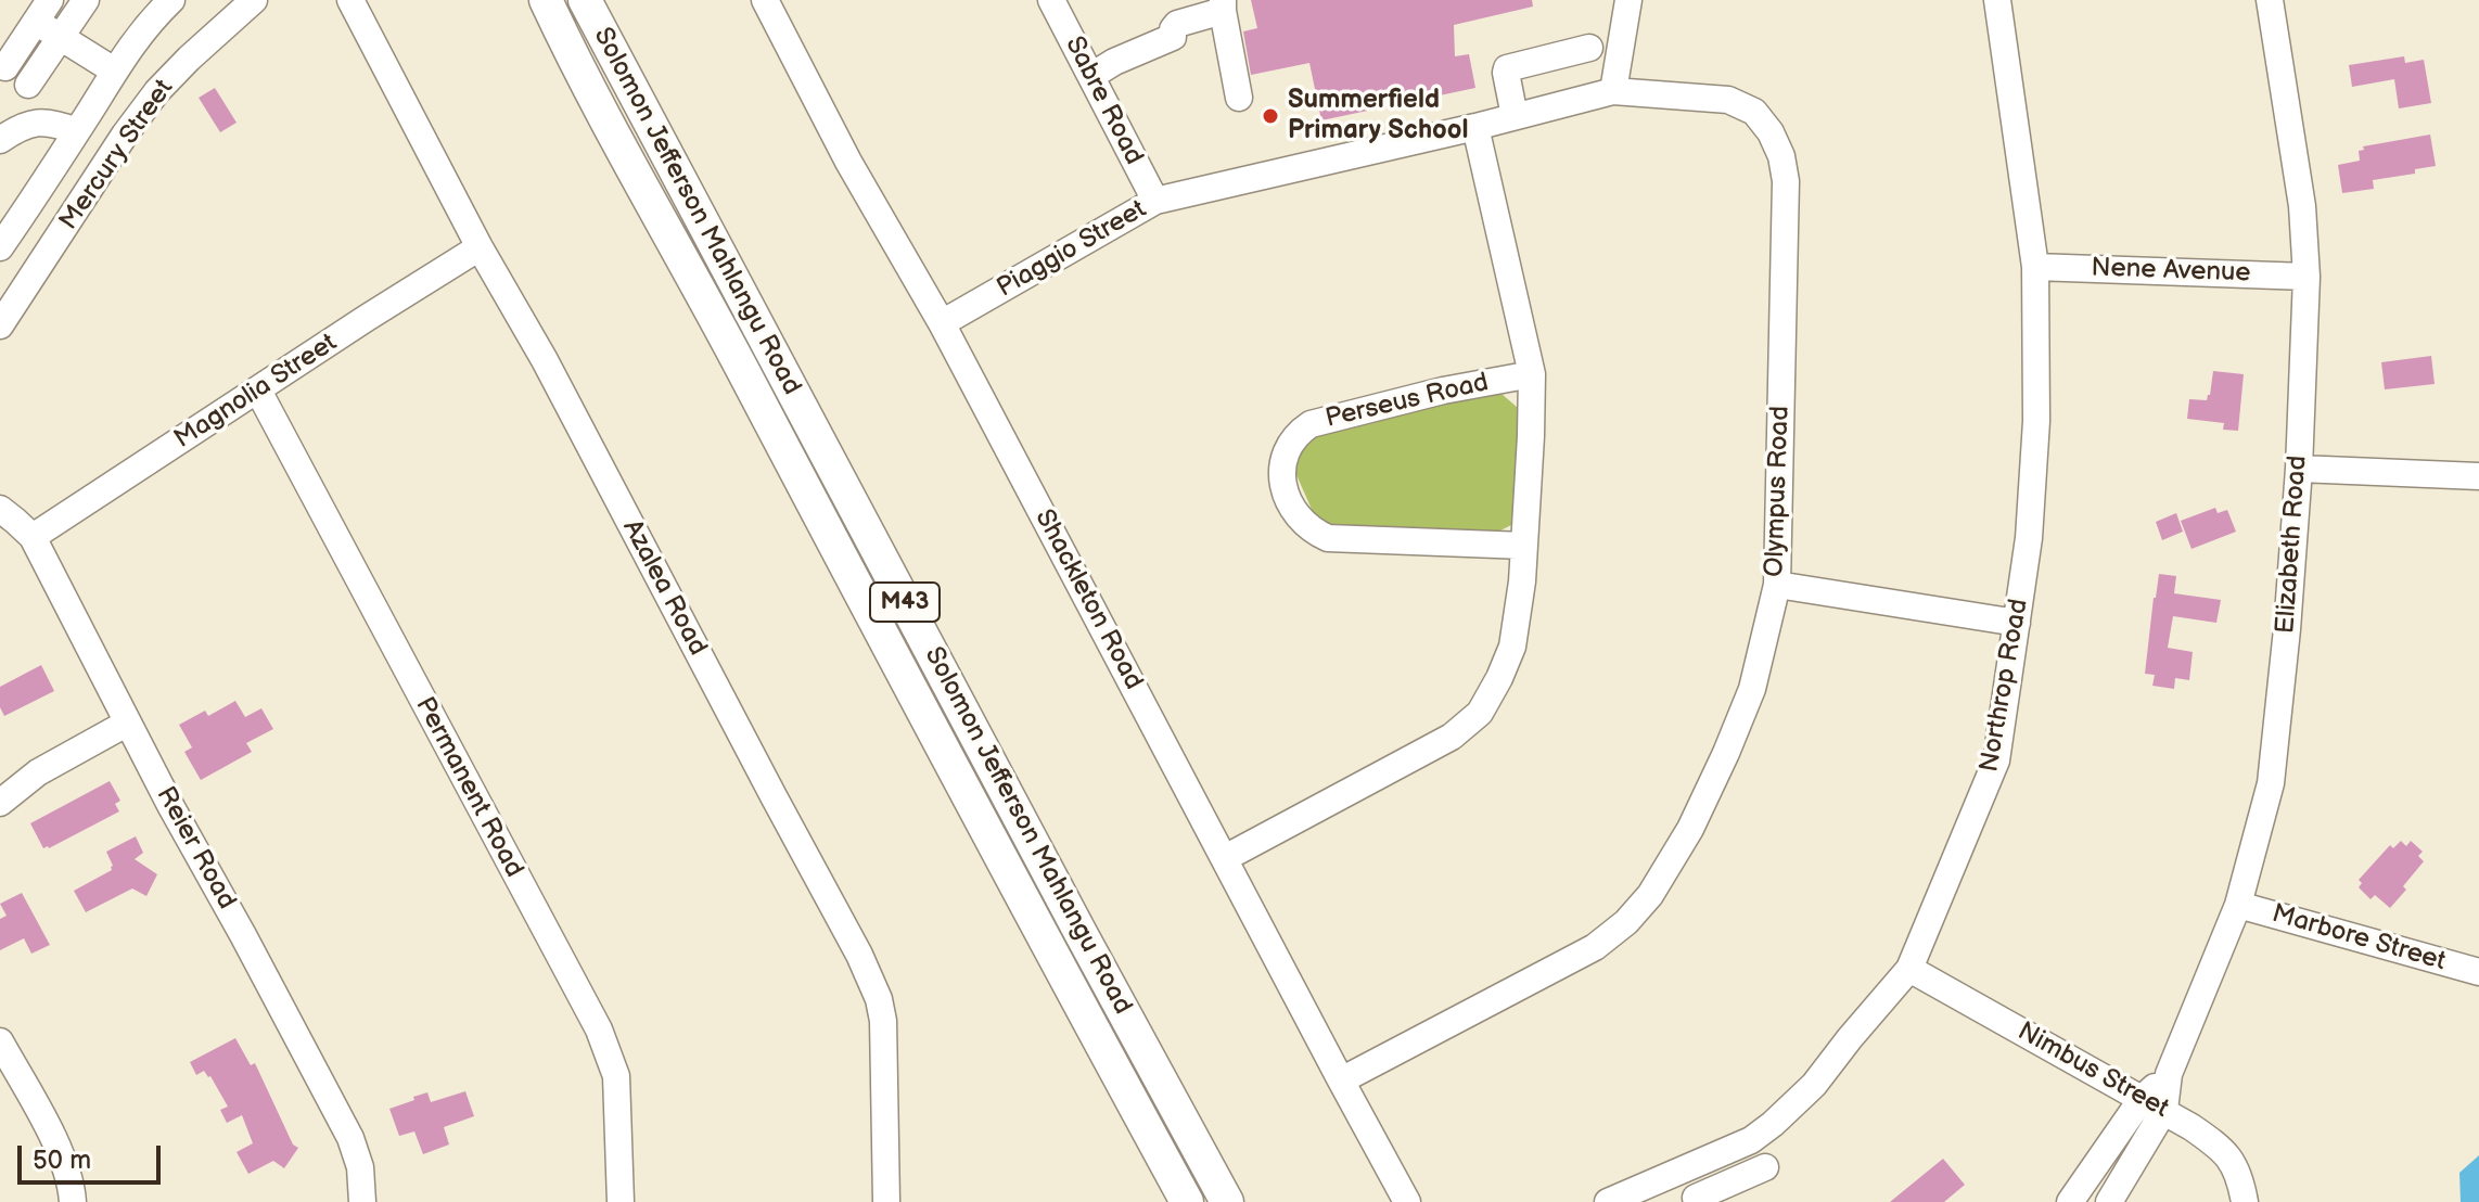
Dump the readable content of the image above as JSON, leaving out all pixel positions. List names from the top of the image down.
{
  "streets": {
    "main road": ["Solomon Jefferson Mahlangu Road", "M43"],
    "street": [
      "Sabre Road",
      "Mercury Street",
      "Piaggio Street",
      "Nene Avenue",
      "Magnolia Street",
      "Perseus Road",
      "Olympus Road",
      "Elizabeth Road",
      "Azalea Road",
      "Shackleton Road",
      "Northrop Road",
      "Permanent Road",
      "Reier Road",
      "Marbore Street",
      "Nimbus Street"
    ]
  },
  "crossings": [
    ["Sabre Road", "Piaggio Street"],
    ["Piaggio Street", "Olympus Road"],
    ["Piaggio Street", "Shackleton Road"],
    ["Nene Avenue", "Elizabeth Road"],
    ["Nene Avenue", "Northrop Road"],
    ["Magnolia Street", "Azalea Road"],
    ["Magnolia Street", "Permanent Road"],
    ["Magnolia Street", "Reier Road"],
    ["Olympus Road", "Shackleton Road"],
    ["Elizabeth Road", "Marbore Street"],
    ["Elizabeth Road", "Nimbus Street"],
    ["Northrop Road", "Nimbus Street"]
  ],
  "places": ["Summerfield Primary School"],
  "scale_bar": "50 m"
}
